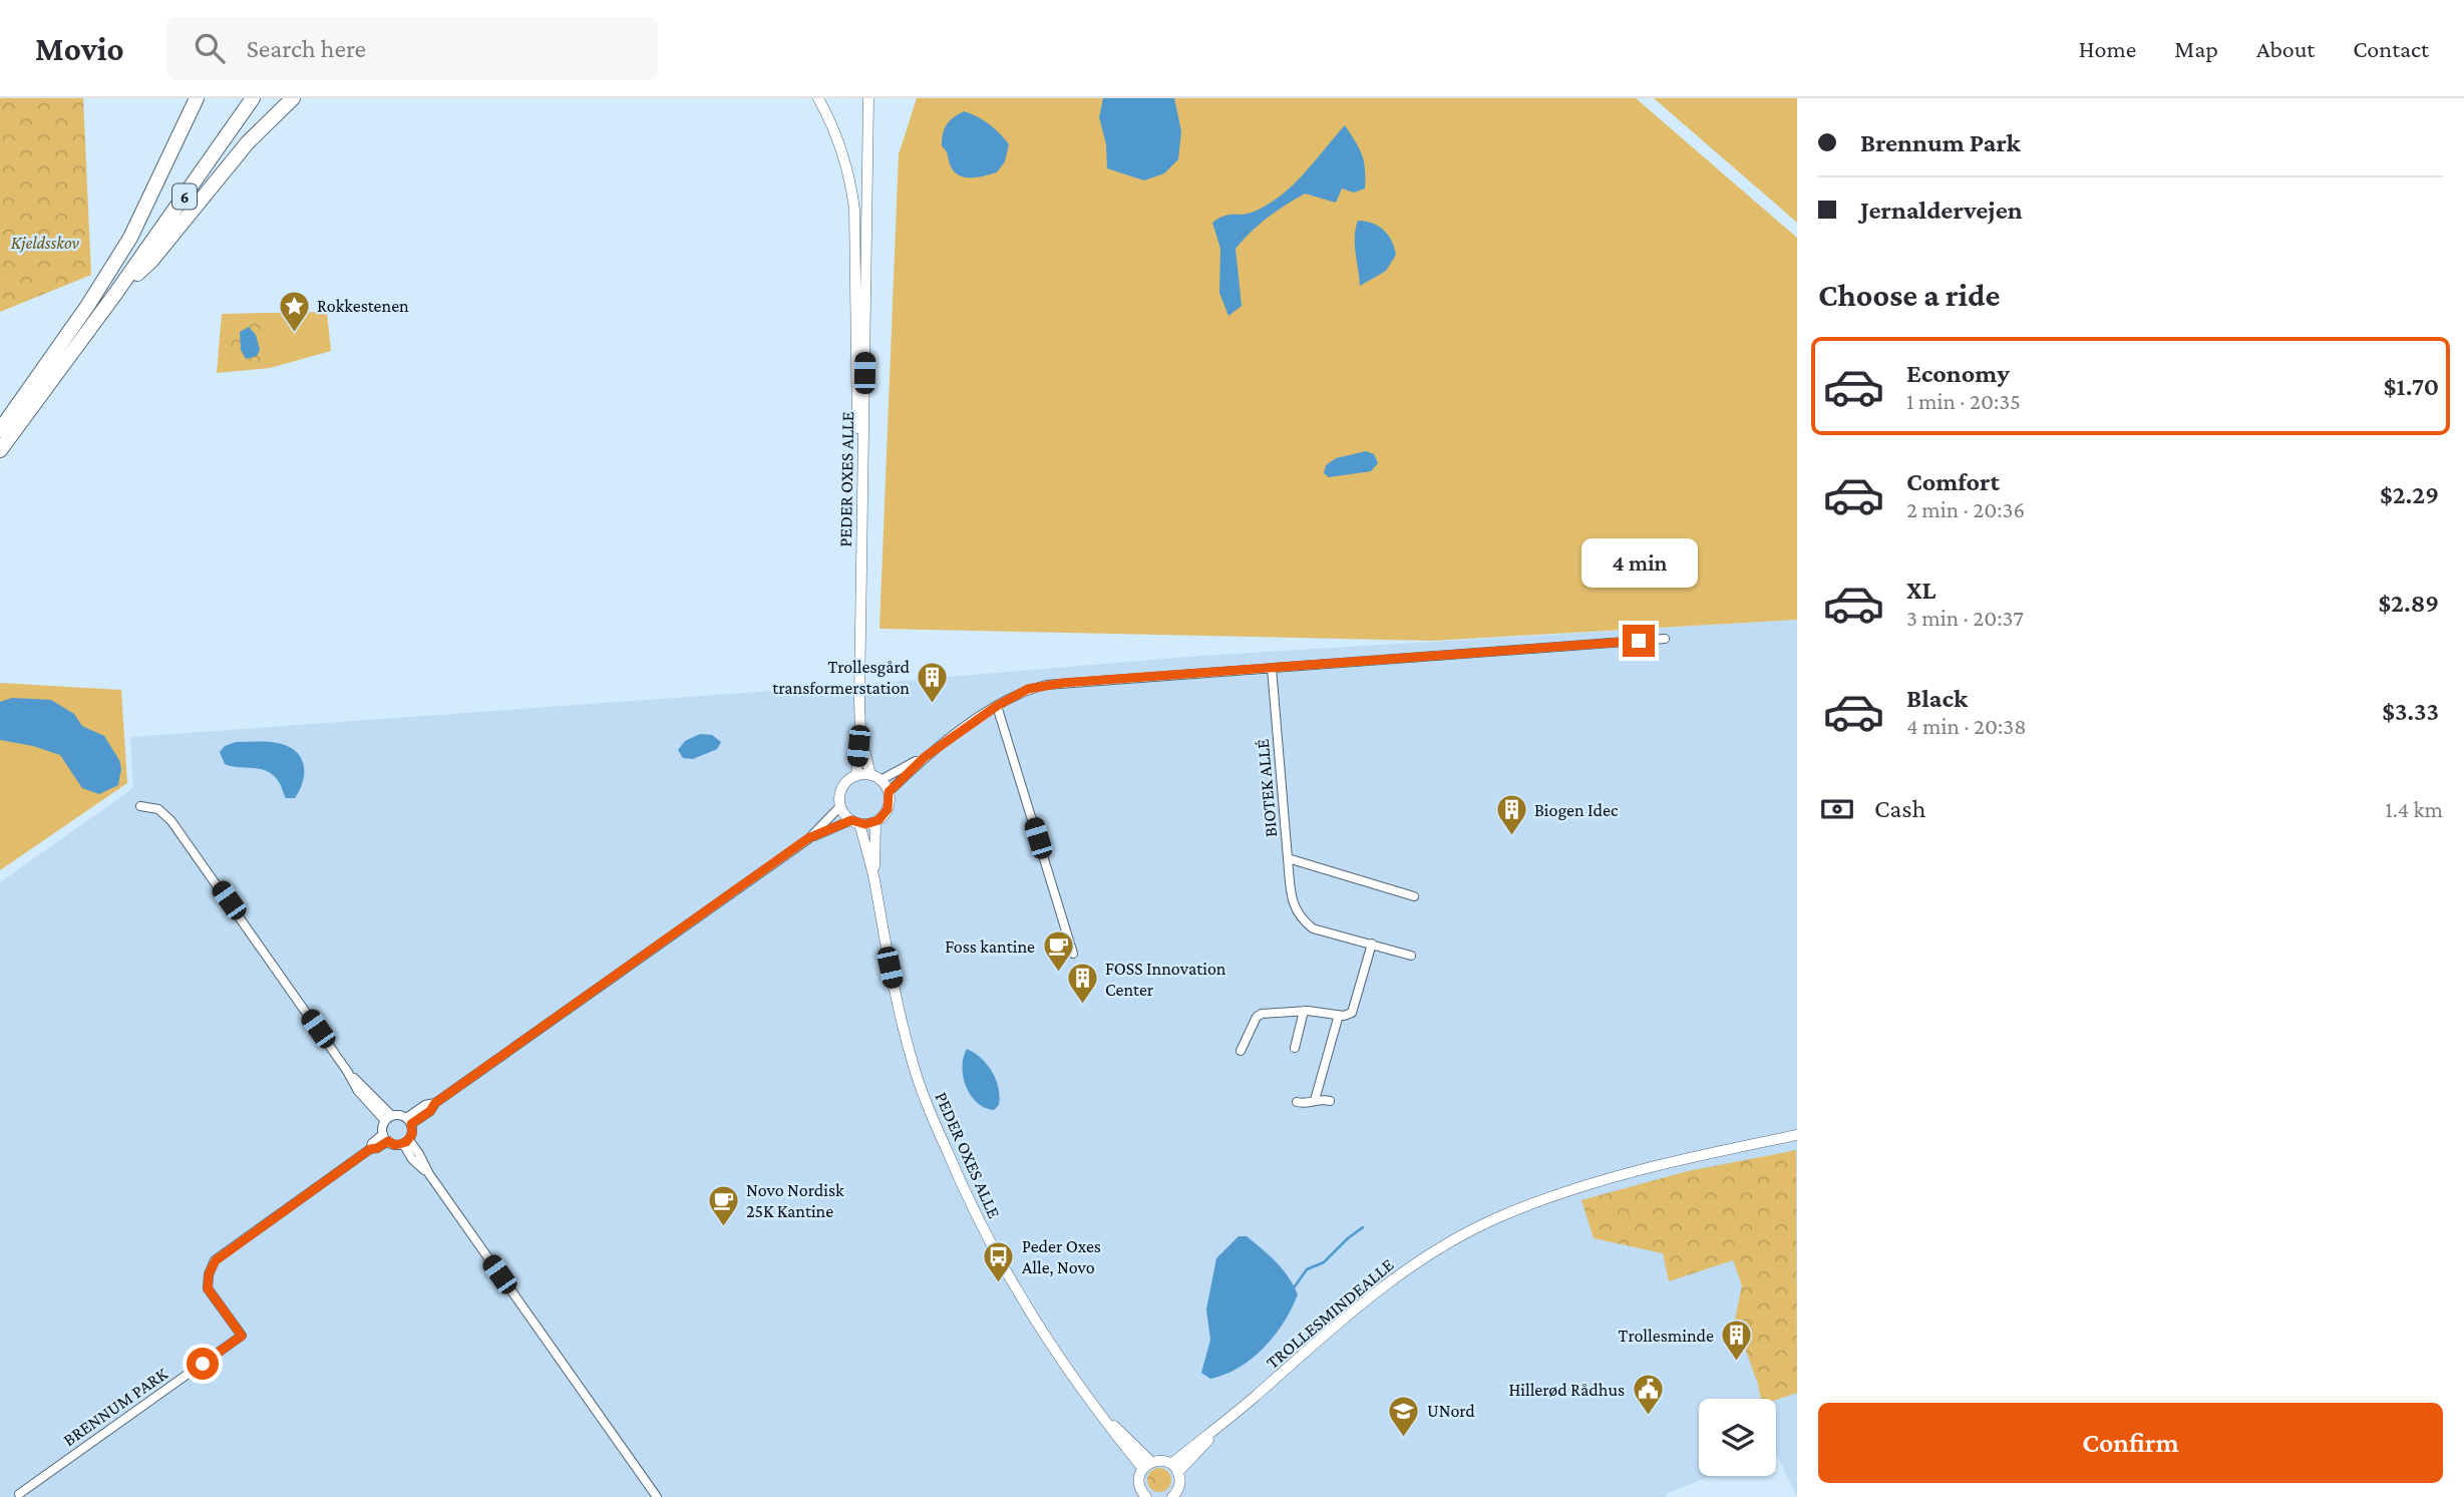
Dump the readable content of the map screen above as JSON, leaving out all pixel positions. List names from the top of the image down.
{
  "streets": {
    "highway": ["6"],
    "street": [
      "PEDER OXES ALLE",
      "BIOTEK ALLÉ",
      "TROLLESMINDEALLE",
      "BRENNUM PARK"
    ]
  },
  "parks": ["Kjeldsskov"],
  "places": {
    "place": ["Rokkestenen"],
    "building": [
      "Trollesgård transformerstation",
      "Biogen Idec",
      "FOSS Innovation Center",
      "Trollesminde"
    ],
    "cafe": ["Foss kantine", "Novo Nordisk 25K Kantine"],
    "bus stop": ["Peder Oxes Alle, Novo"],
    "public building": ["Hillerød Rådhus"],
    "school or university": ["UNord"]
  },
  "page": {
    "header": "Movio",
    "search": "Search here",
    "nav": [
      "Home",
      "Map",
      "About",
      "Contact"
    ],
    "banner": ["Brennum Park", "Jernaldervejen"],
    "heading": "Choose a ride",
    "list": [
      {
        "name": "Economy",
        "note": "1 min · 20:35",
        "value": "$1.70"
      },
      {
        "name": "Comfort",
        "note": "2 min · 20:36",
        "value": "$2.29"
      },
      {
        "name": "XL",
        "note": "3 min · 20:37",
        "value": "$2.89"
      },
      {
        "name": "Black",
        "note": "4 min · 20:38",
        "value": "$3.33"
      }
    ],
    "bubble": "4 min",
    "pay": ["Cash", "1.4 km"],
    "buttons": "Confirm"
  }
}
